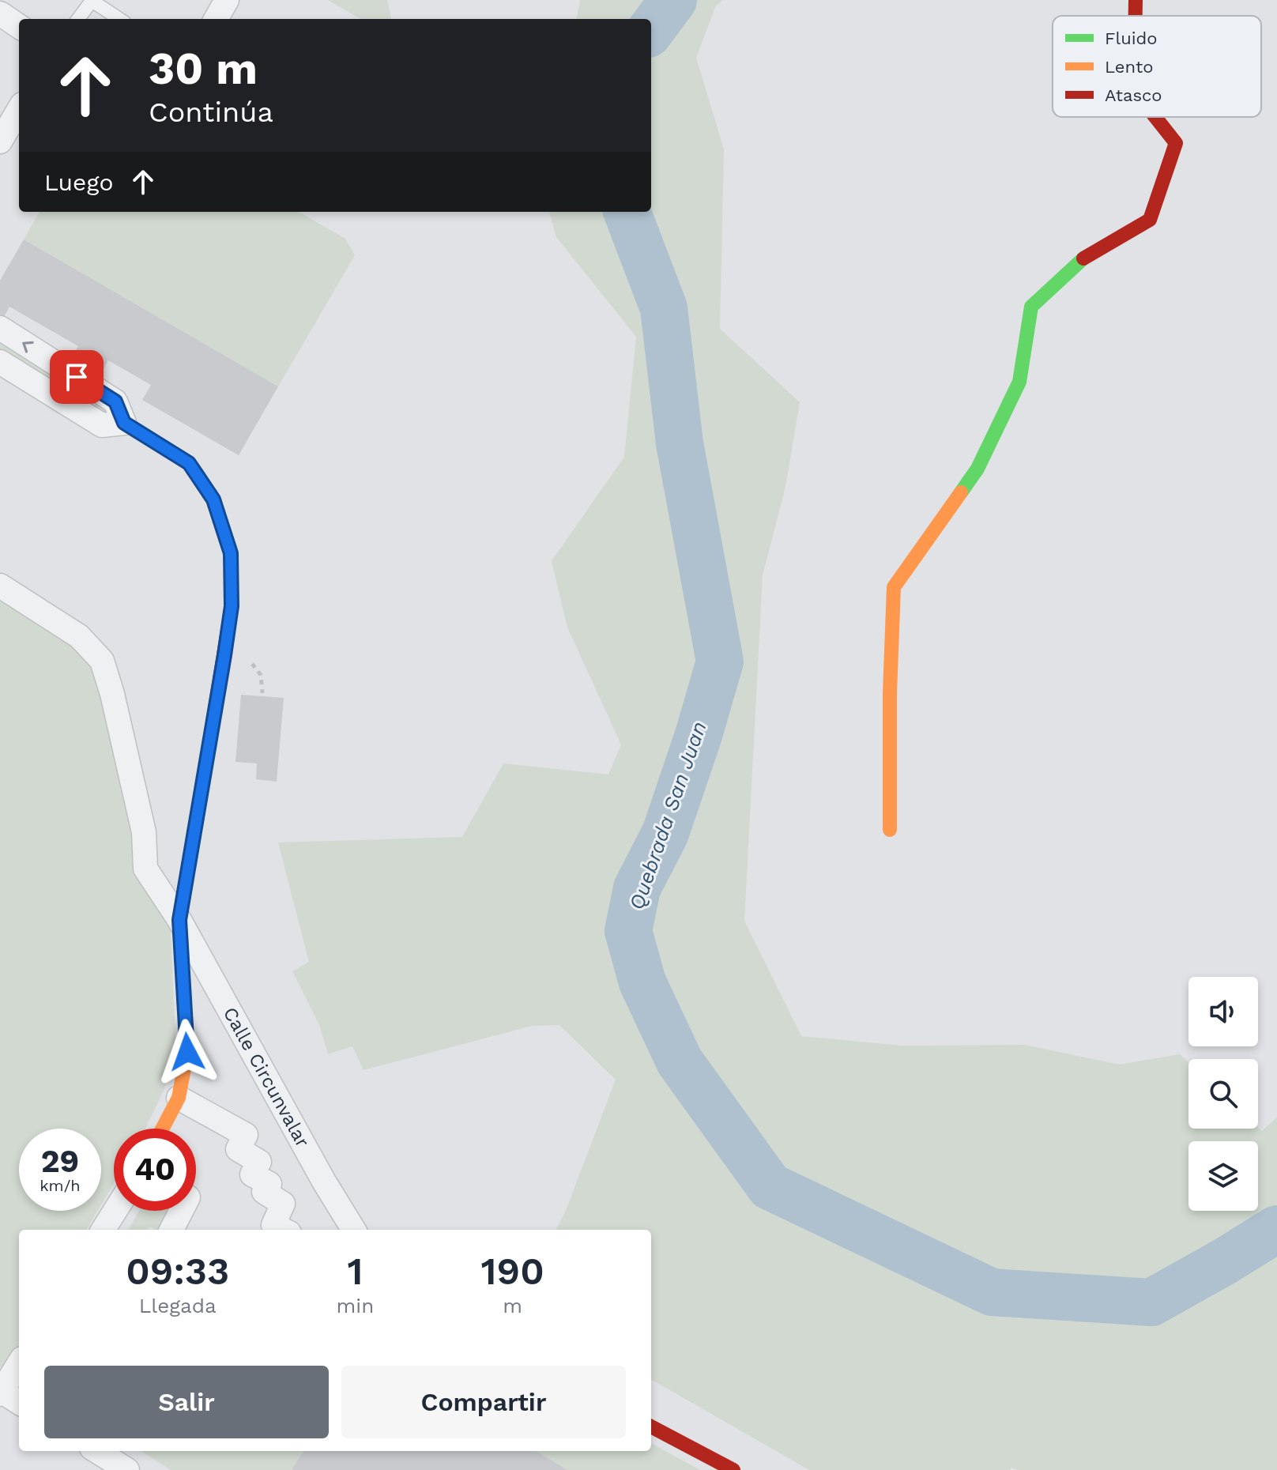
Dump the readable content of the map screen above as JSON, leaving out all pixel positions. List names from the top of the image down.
{
  "streets": {
    "street": ["Calle Circunvalar"]
  },
  "water": ["Quebrada San Juan"],
  "legend": ["Fluido", "Lento", "Atasco"],
  "page": {
    "turn": ["30 m", "Continúa"],
    "then": "Luego",
    "speed": "29 km/h",
    "limit": "40",
    "eta": [
      "09:33",
      "Llegada",
      "1",
      "min",
      "190",
      "m"
    ],
    "buttons": ["Salir", "Compartir"]
  }
}
